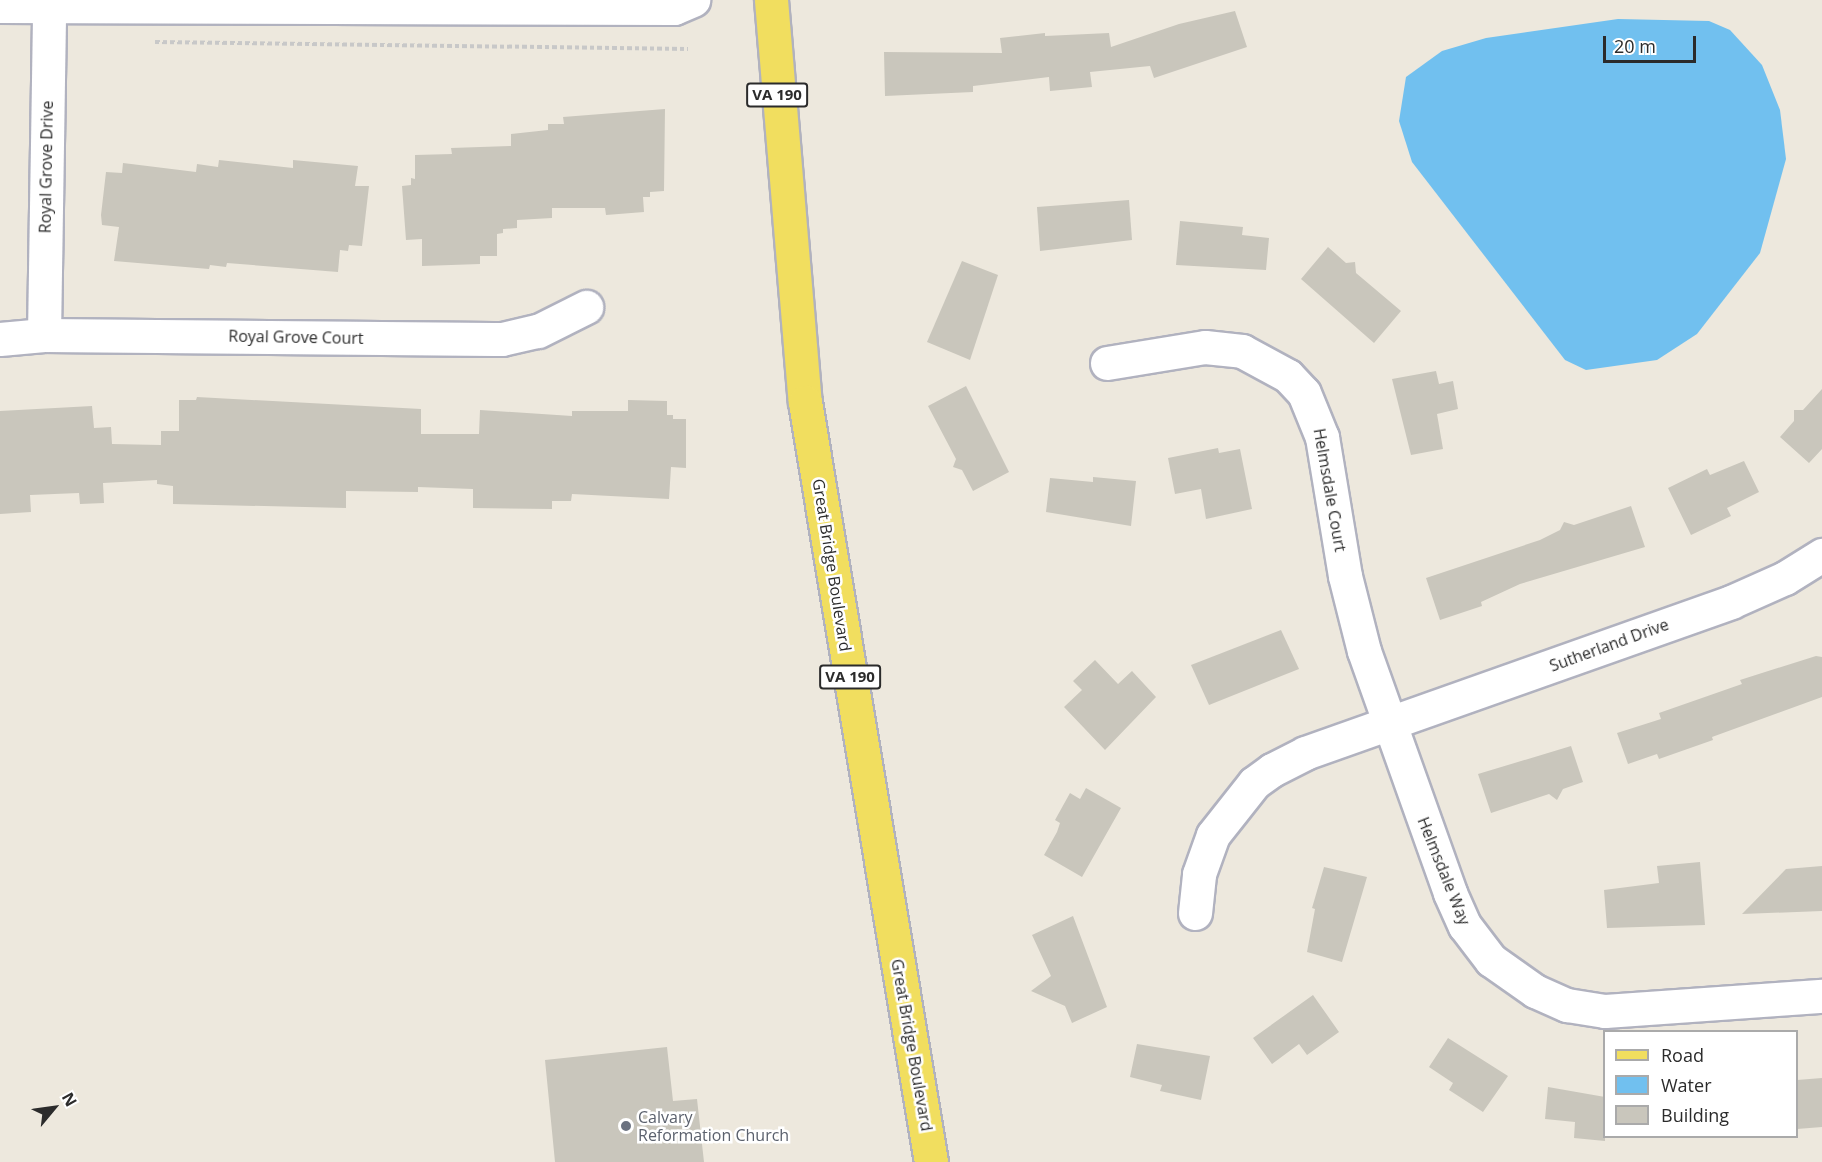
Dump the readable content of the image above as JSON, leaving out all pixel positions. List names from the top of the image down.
{
  "streets": {
    "main road": ["VA 190", "Great Bridge Boulevard"],
    "street": [
      "Royal Grove Drive",
      "Royal Grove Court",
      "Helmsdale Court",
      "Sutherland Drive",
      "Helmsdale Way"
    ]
  },
  "crossings": [
    ["Royal Grove Drive", "Royal Grove Court"],
    ["Helmsdale Court", "Sutherland Drive"],
    ["Helmsdale Court", "Helmsdale Way"],
    ["Sutherland Drive", "Helmsdale Way"]
  ],
  "places": ["Calvary Reformation Church"],
  "legend": ["Road", "Water", "Building"],
  "scale_bar": "20 m",
  "north": "top right"
}
